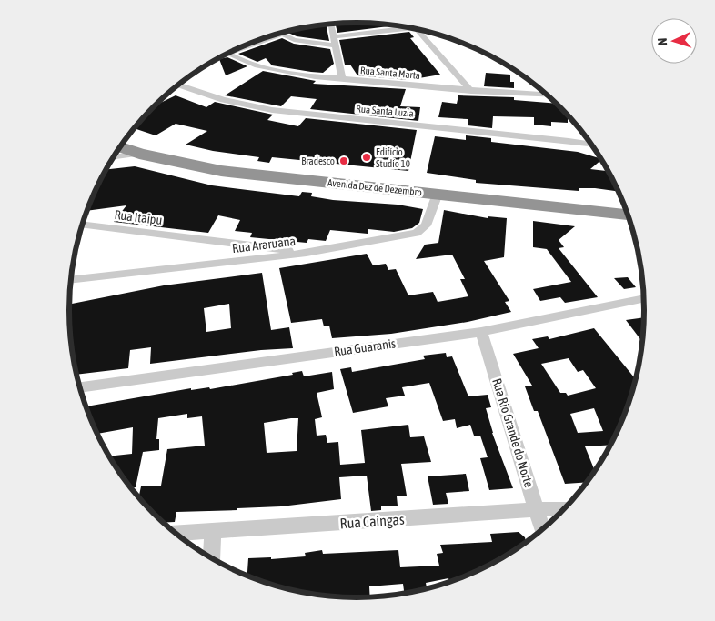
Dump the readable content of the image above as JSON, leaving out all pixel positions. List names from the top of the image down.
{
  "streets": {
    "highway": ["Avenida Dez de Dezembro"],
    "street": [
      "Rua Santa Marta",
      "Rua Santa Luzia",
      "Rua Itaipu",
      "Rua Araruana",
      "Rua Guaranis",
      "Rua Rio Grande do Norte",
      "Rua Caingas"
    ]
  },
  "crossings": [
    ["Avenida Dez de Dezembro", "Rua Araruana"],
    ["Rua Itaipu", "Rua Araruana"],
    ["Rua Guaranis", "Rua Rio Grande do Norte"],
    ["Rua Rio Grande do Norte", "Rua Caingas"]
  ],
  "places": ["Edifício Studio 10", "Bradesco"],
  "north": "left"
}
